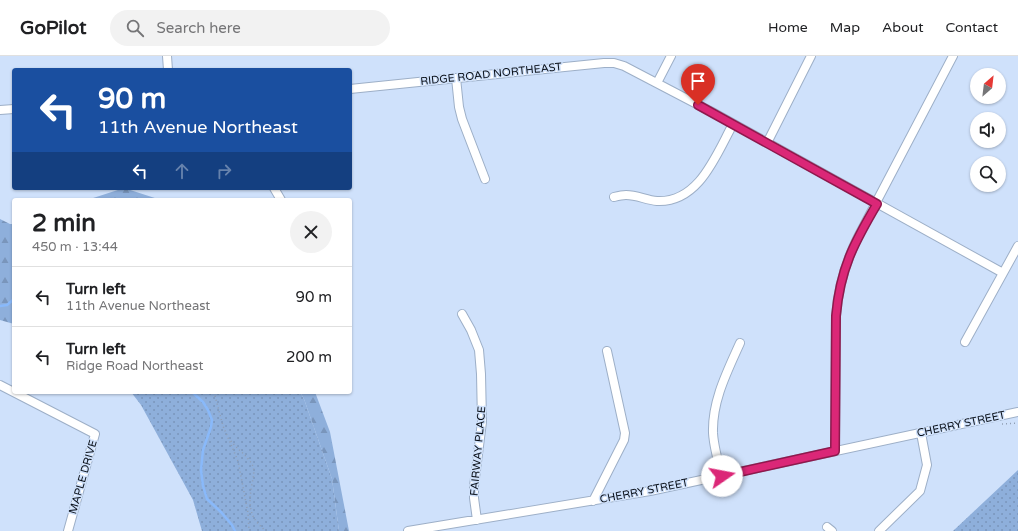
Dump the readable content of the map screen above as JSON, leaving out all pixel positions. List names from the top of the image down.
{
  "streets": {
    "street": [
      "RIDGE ROAD NORTHEAST",
      "CHERRY STREET",
      "FAIRWAY PLACE",
      "MAPLE DRIVE"
    ]
  },
  "crossings": [
    ["CHERRY STREET", "FAIRWAY PLACE"]
  ],
  "north": "top right",
  "page": {
    "header": "GoPilot",
    "search": "Search here",
    "nav": [
      "Home",
      "Map",
      "About",
      "Contact"
    ],
    "turn": ["90 m", "11th Avenue Northeast"],
    "heading": ["2 min", "450 m · 13:44"],
    "list": [
      {
        "name": "Turn left",
        "note": "11th Avenue Northeast",
        "value": "90 m"
      },
      {
        "name": "Turn left",
        "note": "Ridge Road Northeast",
        "value": "200 m"
      }
    ]
  }
}
